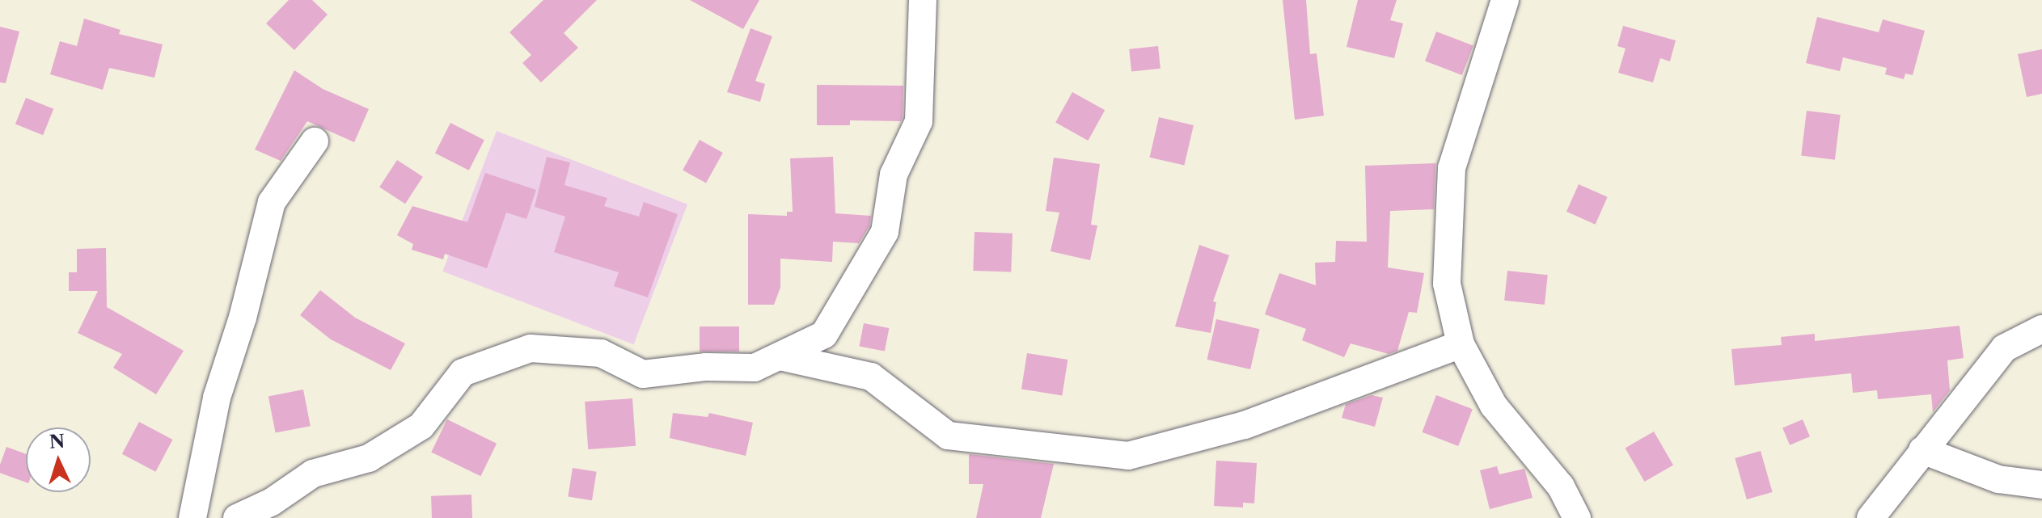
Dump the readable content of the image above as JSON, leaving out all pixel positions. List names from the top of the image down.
{
  "north": "top"
}
